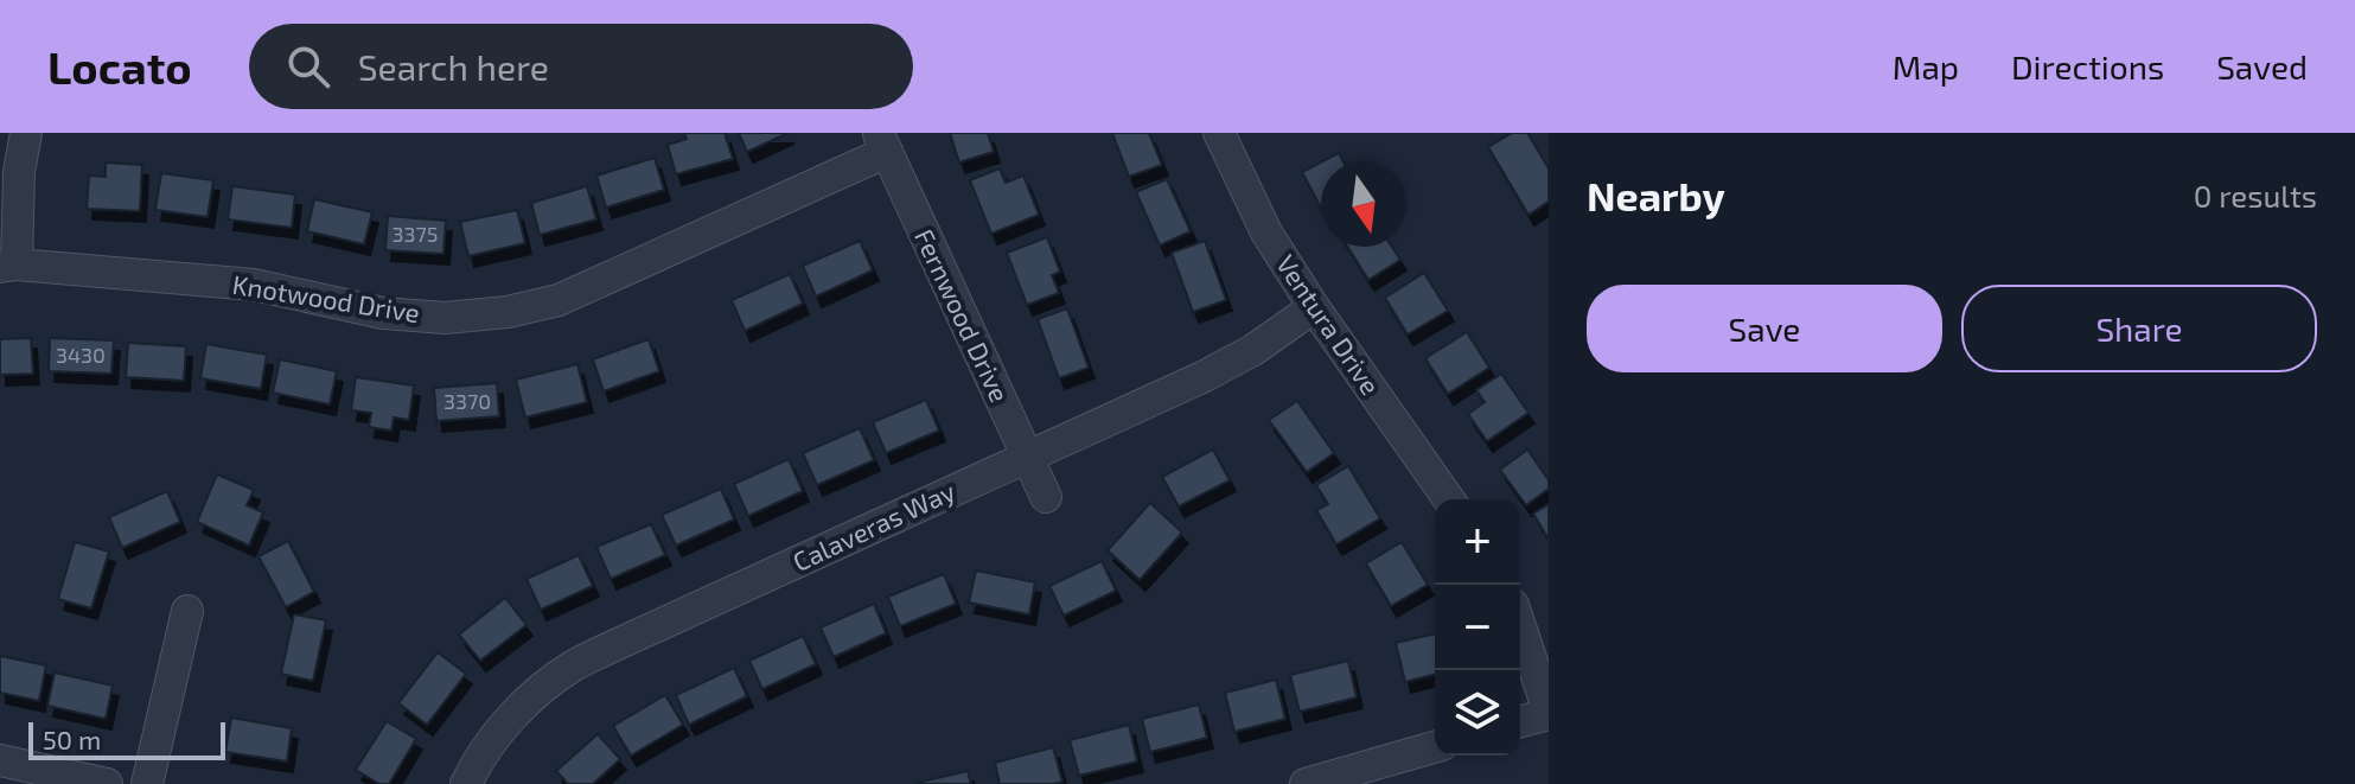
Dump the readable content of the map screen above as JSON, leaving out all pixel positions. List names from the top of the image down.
{
  "streets": {
    "street": [
      "Knotwood Drive",
      "Fernwood Drive",
      "Ventura Drive",
      "Calaveras Way"
    ]
  },
  "crossings": [
    ["Knotwood Drive", "Fernwood Drive"],
    ["Fernwood Drive", "Calaveras Way"],
    ["Ventura Drive", "Calaveras Way"]
  ],
  "house_numbers": ["3375", "3430", "3370"],
  "scale_bar": "50 m",
  "north": "bottom",
  "page": {
    "header": "Locato",
    "search": "Search here",
    "nav": ["Map", "Directions", "Saved"],
    "heading": ["Nearby", "0 results"],
    "buttons": ["Save", "Share"],
    "map_buttons": ["+", "−"],
    "scale": "50 m"
  }
}
